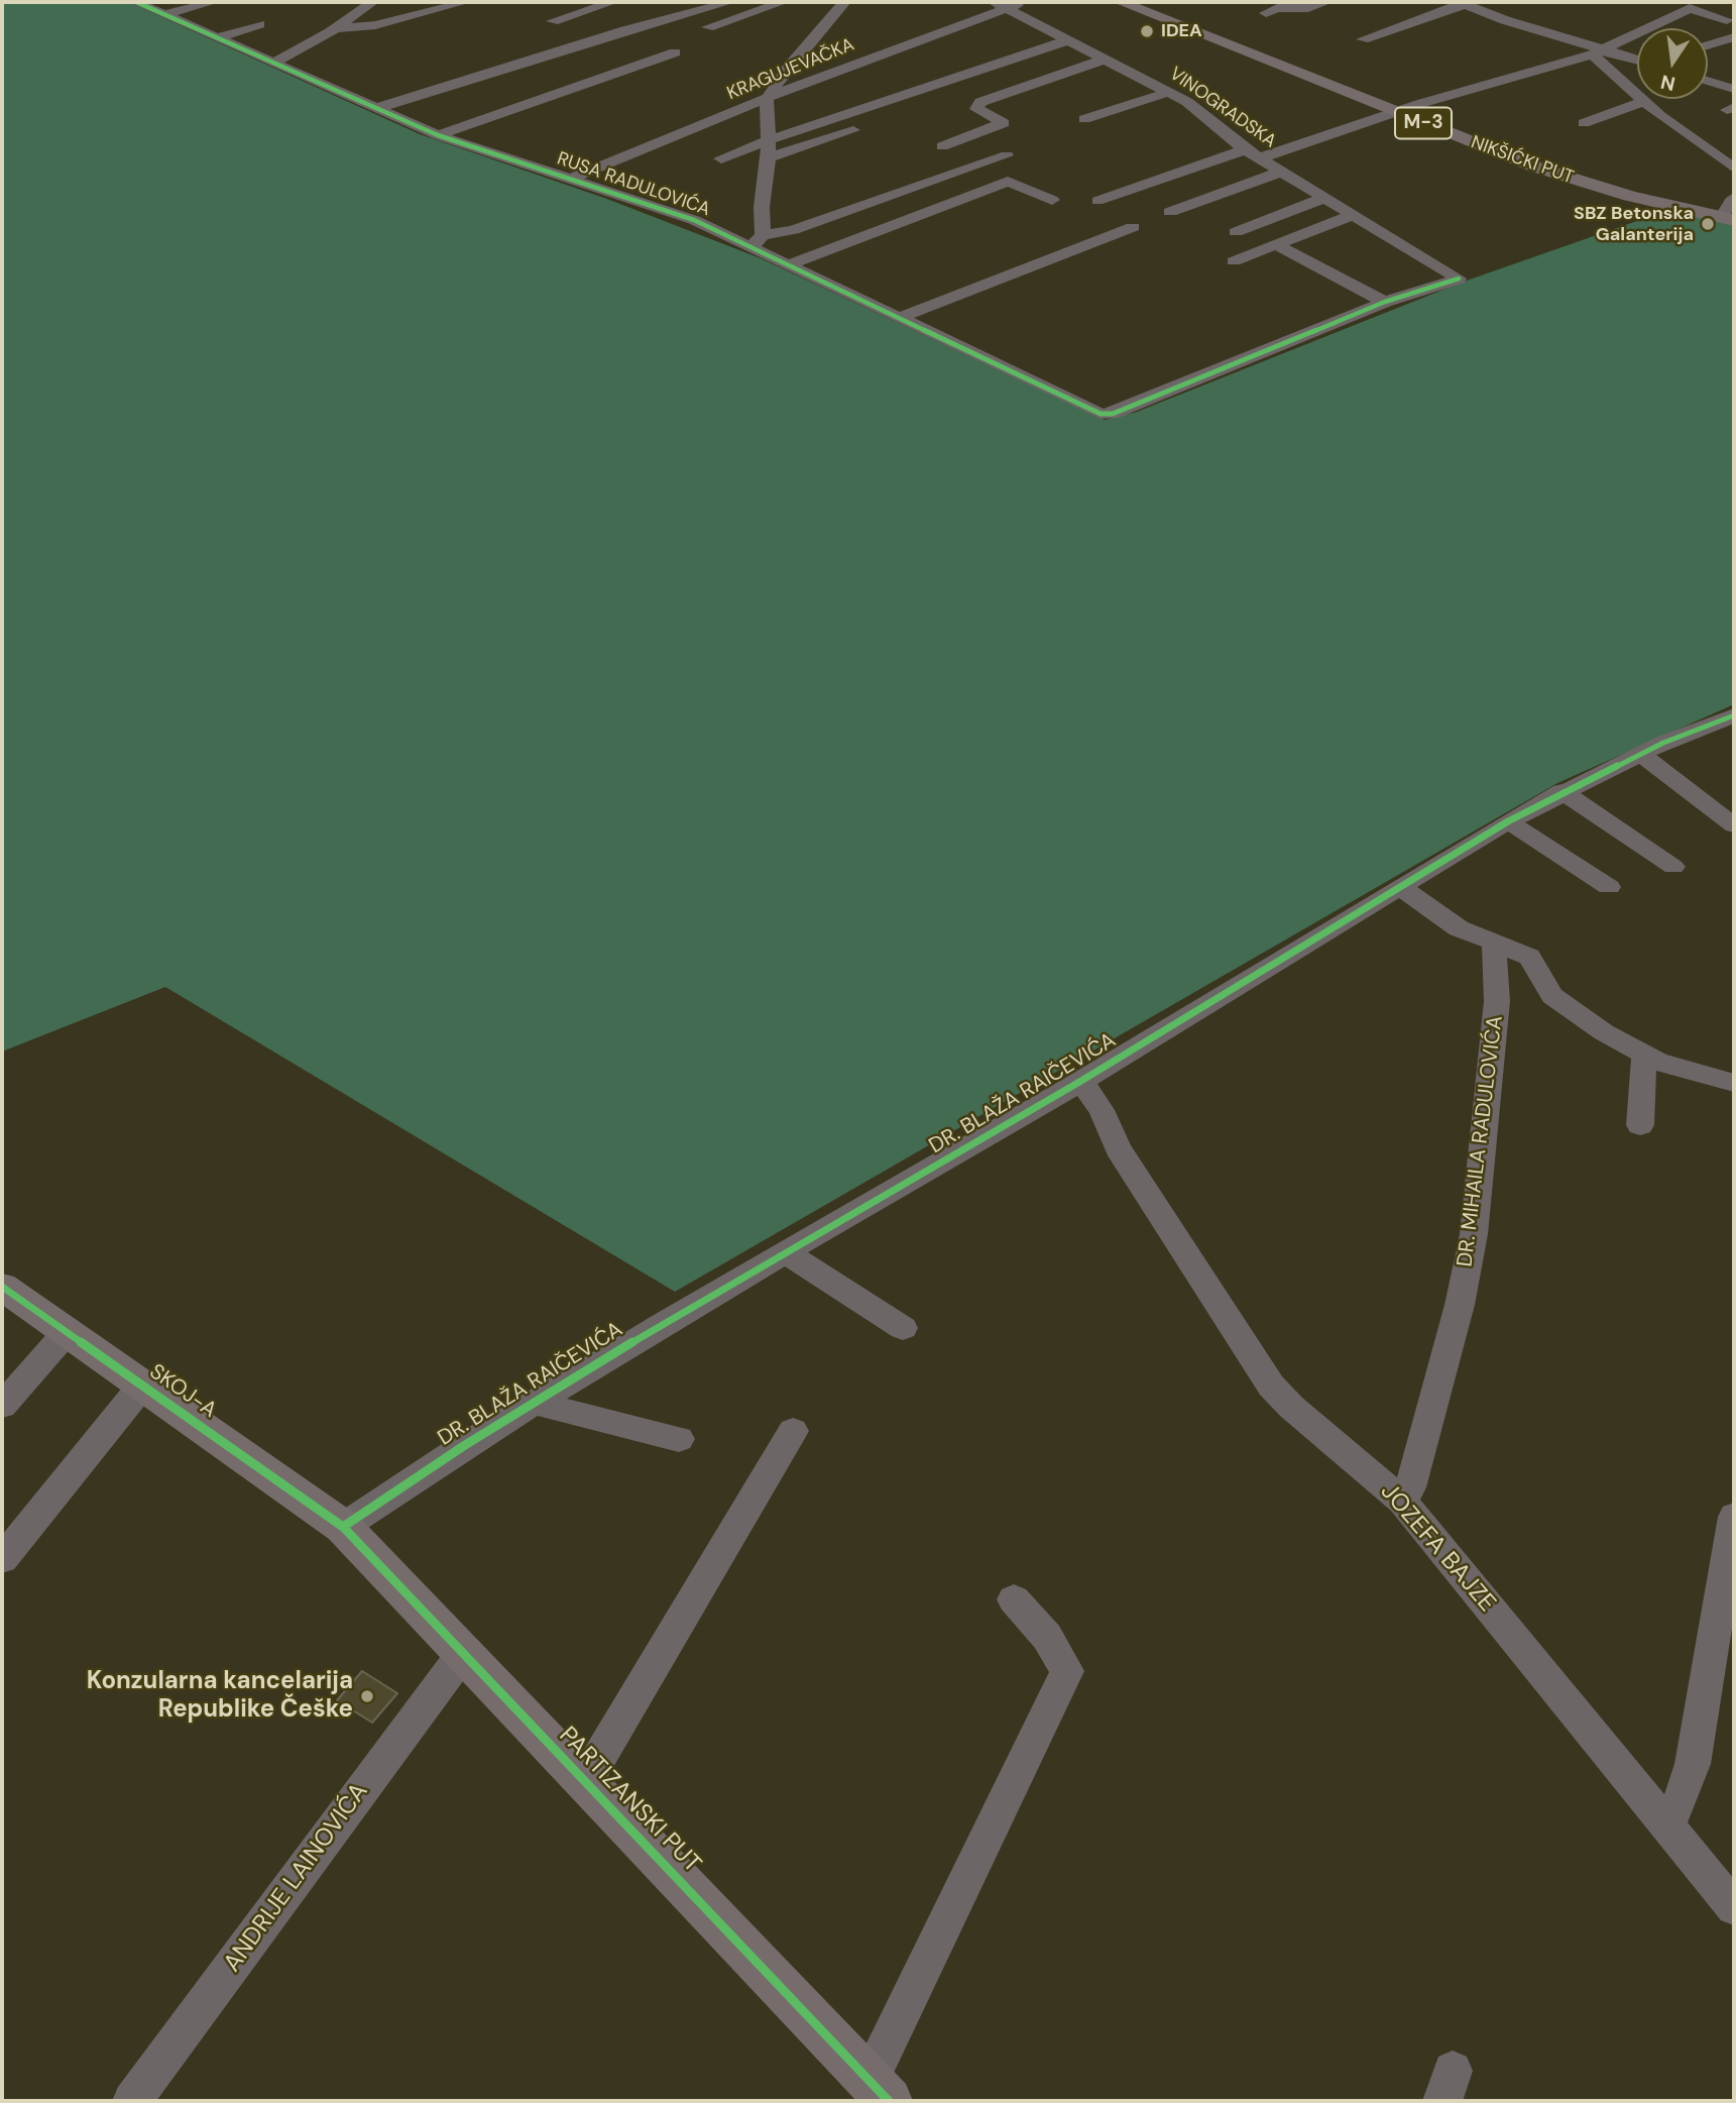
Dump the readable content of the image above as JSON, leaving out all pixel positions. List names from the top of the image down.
{
  "streets": {
    "main road": [
      "M-3",
      "NIKŠIĆKI PUT",
      "SKOJ-A",
      "PARTIZANSKI PUT"
    ],
    "street": [
      "KRAGUJEVAČKA",
      "VINOGRADSKA",
      "RUSA RADULOVIĆA",
      "DR. BLAŽA RAIČEVIĆA",
      "DR. MIHAILA RADULOVIĆA",
      "JOZEFA BAJZE",
      "ANDRIJE LAINOVIĆA"
    ]
  },
  "crossings": [
    ["KRAGUJEVAČKA", "VINOGRADSKA"],
    ["KRAGUJEVAČKA", "RUSA RADULOVIĆA"],
    ["VINOGRADSKA", "RUSA RADULOVIĆA"],
    ["DR. BLAŽA RAIČEVIĆA", "SKOJ-A"],
    ["DR. BLAŽA RAIČEVIĆA", "JOZEFA BAJZE"],
    ["DR. BLAŽA RAIČEVIĆA", "PARTIZANSKI PUT"],
    ["DR. MIHAILA RADULOVIĆA", "JOZEFA BAJZE"],
    ["SKOJ-A", "PARTIZANSKI PUT"],
    ["PARTIZANSKI PUT", "ANDRIJE LAINOVIĆA"]
  ],
  "places": ["IDEA", "SBZ Betonska Galanterija", "Konzularna kancelarija Republike Češke"],
  "north": "bottom"
}
